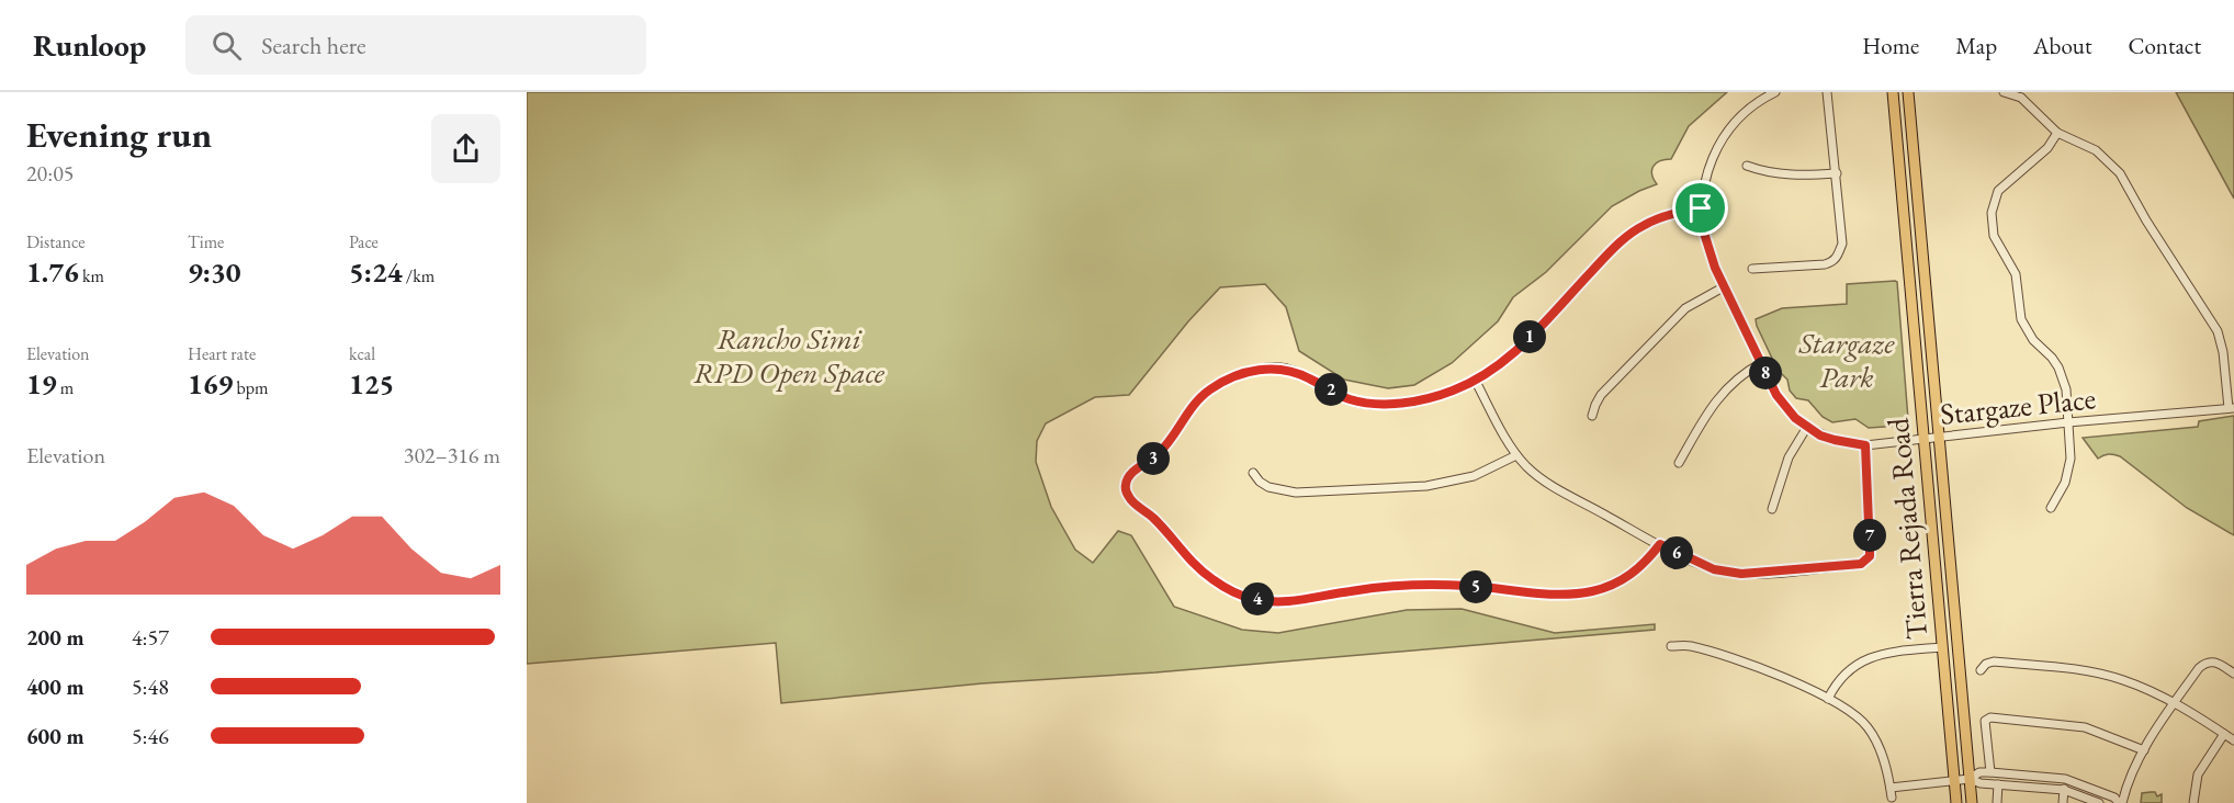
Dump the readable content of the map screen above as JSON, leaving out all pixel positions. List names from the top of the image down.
{
  "streets": {
    "main road": ["Tierra Rejada Road"],
    "street": ["Stargaze Place"]
  },
  "crossings": [
    ["Stargaze Place", "Tierra Rejada Road"]
  ],
  "parks": ["Rancho Simi RPD Open Space", "Stargaze Park"],
  "page": {
    "header": "Runloop",
    "search": "Search here",
    "nav": [
      "Home",
      "Map",
      "About",
      "Contact"
    ],
    "heading": ["Evening run", "20:05"],
    "stats": [
      ["Distance", "1.76 km"],
      ["Time", "9:30"],
      ["Pace", "5:24 /km"],
      ["Elevation", "19 m"],
      ["Heart rate", "169 bpm"],
      ["kcal", "125"]
    ],
    "pins": [
      "1",
      "8",
      "2",
      "3",
      "7",
      "6",
      "5",
      "4"
    ],
    "chart": ["Elevation", "302–316 m"],
    "list": [
      {
        "name": "200 m",
        "note": "4:57"
      },
      {
        "name": "400 m",
        "note": "5:48"
      },
      {
        "name": "600 m",
        "note": "5:46"
      }
    ]
  }
}
